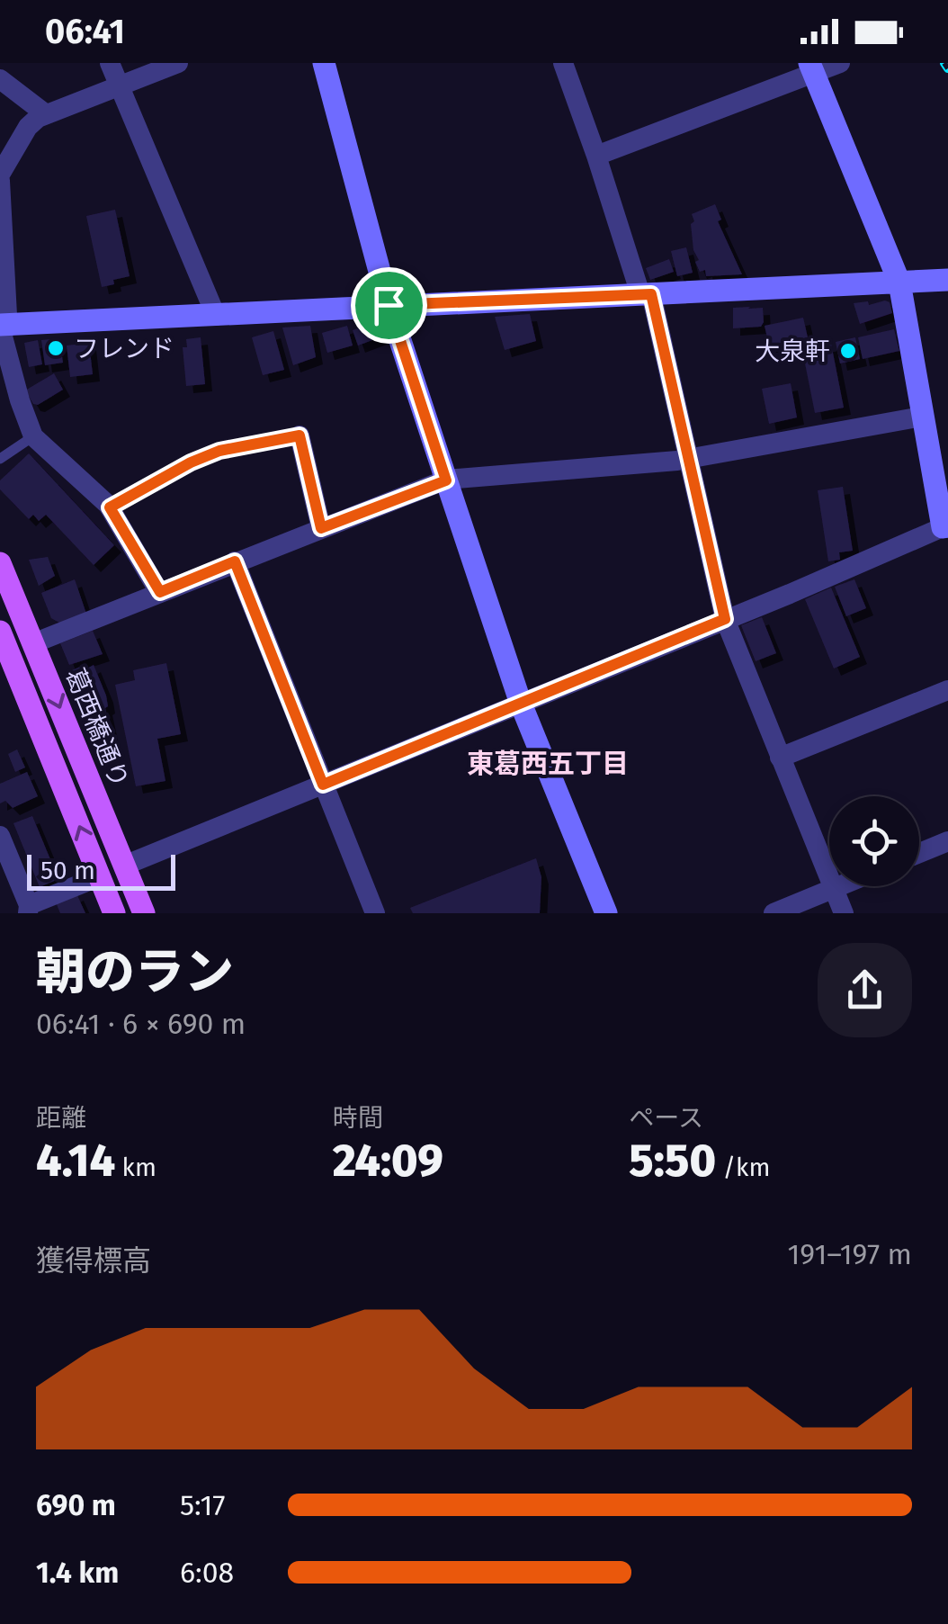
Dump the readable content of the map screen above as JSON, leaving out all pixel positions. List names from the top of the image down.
{
  "streets": {
    "main road": ["葛西橋通り"]
  },
  "districts": ["東葛西五丁目"],
  "places": ["フレンド", "大泉軒"],
  "scale_bar": "50 m",
  "page": {
    "status": "06:41",
    "scale": "50 m",
    "heading": ["朝のラン", "06:41 · 6 × 690 m"],
    "stats": [
      ["距離", "4.14 km"],
      ["時間", "24:09"],
      ["ペース", "5:50 /km"]
    ],
    "chart": ["獲得標高", "191–197 m"],
    "list": [
      {
        "name": "690 m",
        "note": "5:17"
      },
      {
        "name": "1.4 km",
        "note": "6:08"
      }
    ]
  }
}
